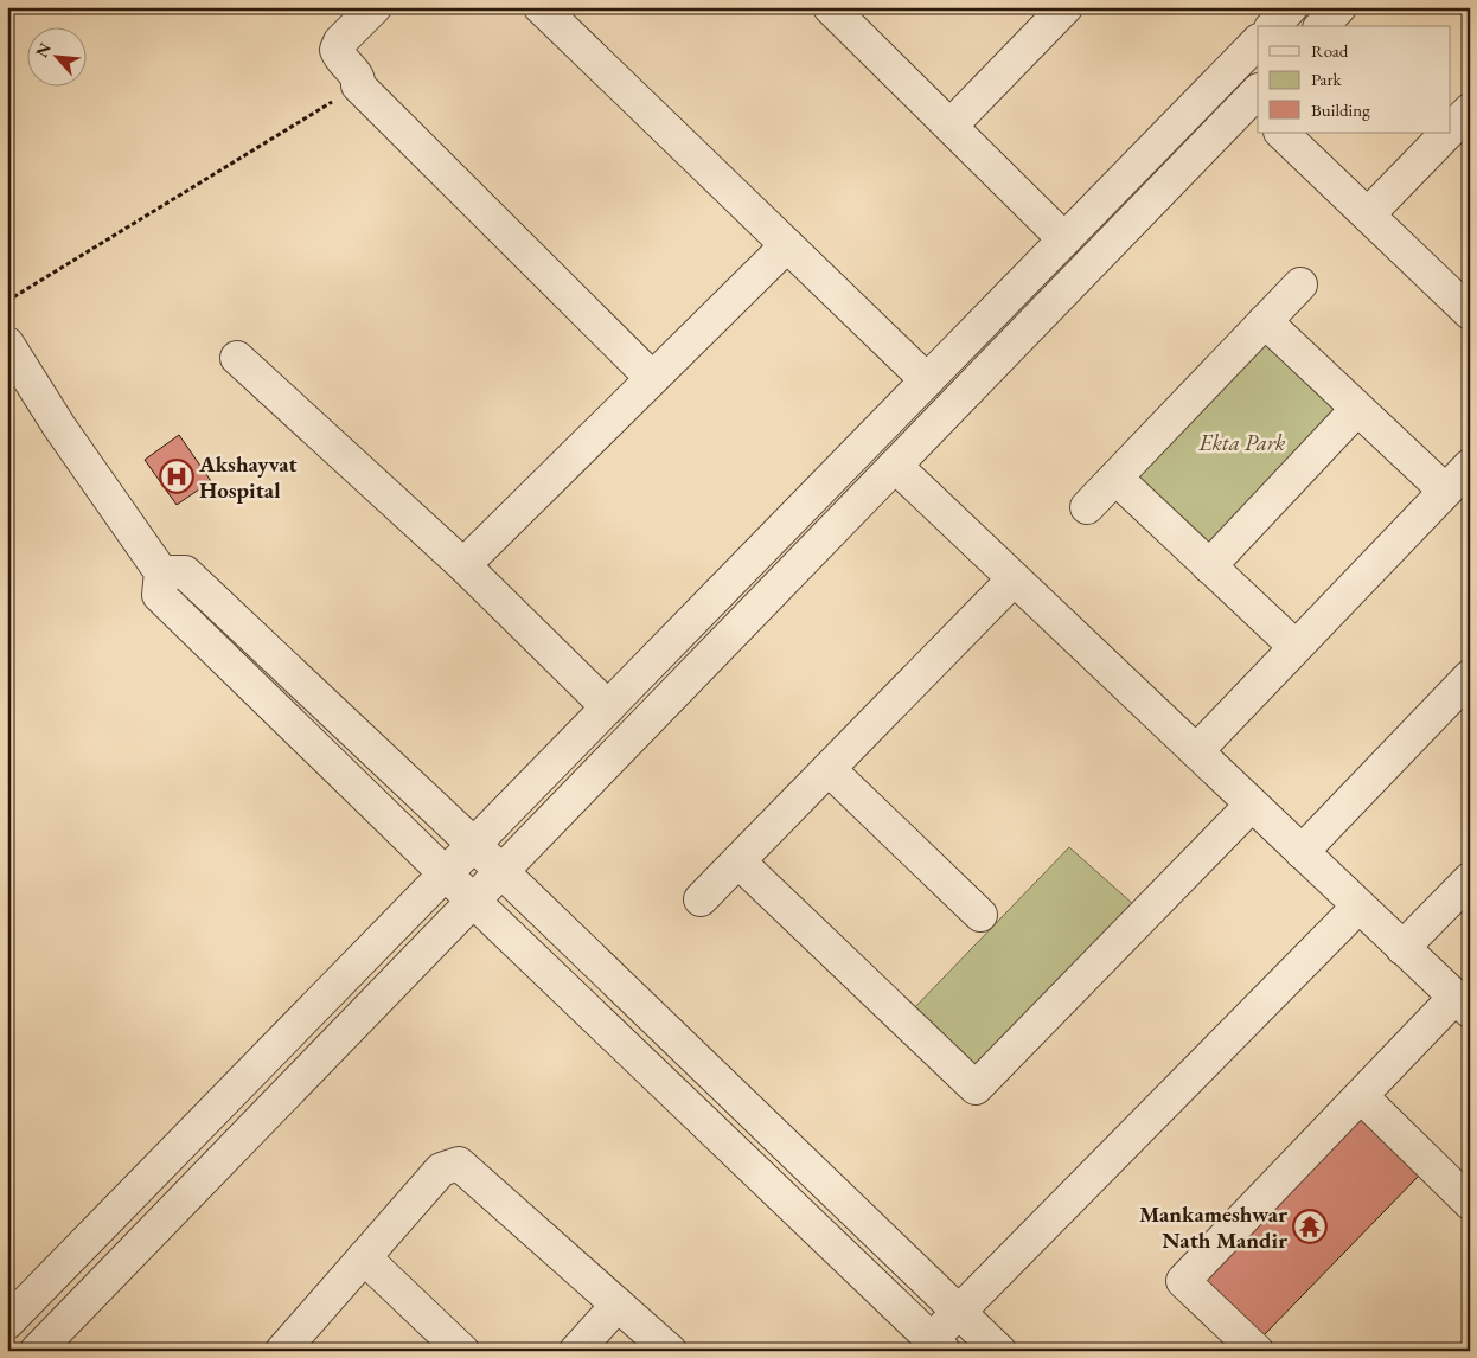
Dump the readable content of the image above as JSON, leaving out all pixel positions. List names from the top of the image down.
{
  "parks": ["Ekta Park"],
  "places": {
    "hospital": ["Akshayvat Hospital"],
    "temple": ["Mankameshwar Nath Mandir"]
  },
  "legend": ["Road", "Park", "Building"],
  "north": "top left"
}
